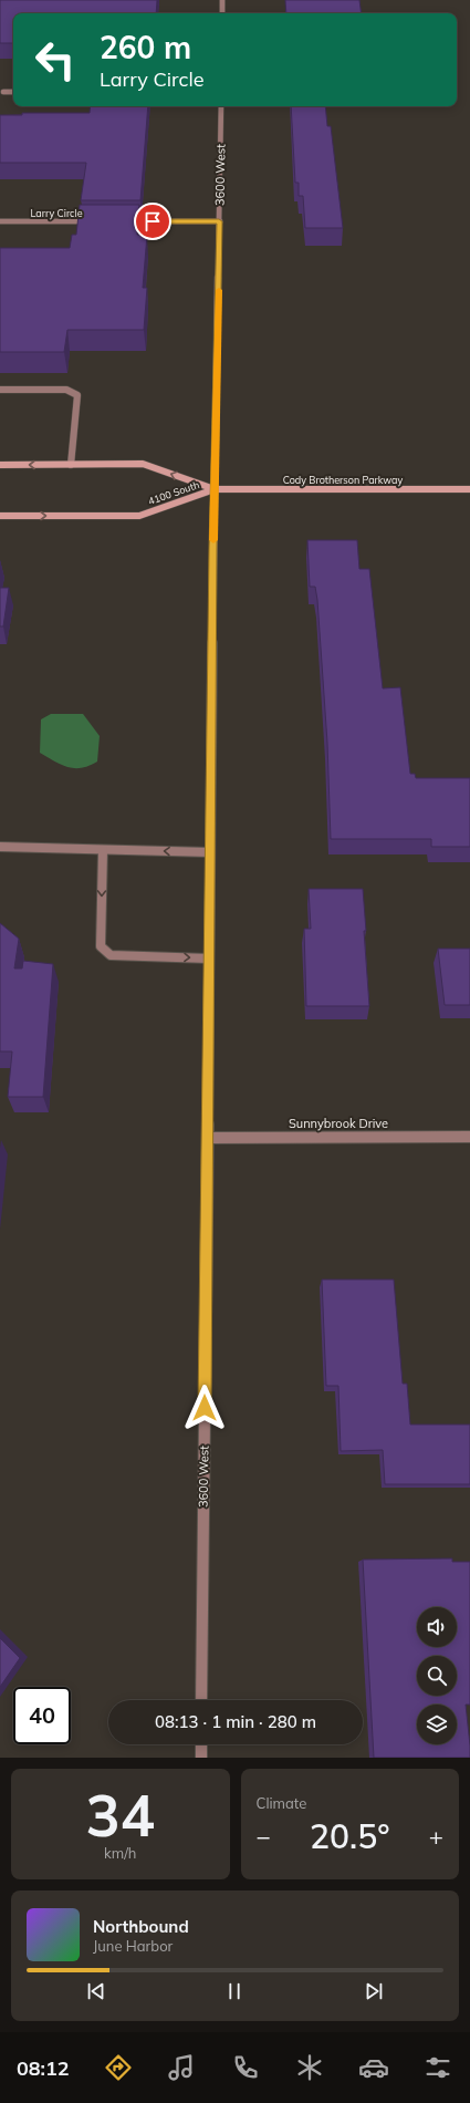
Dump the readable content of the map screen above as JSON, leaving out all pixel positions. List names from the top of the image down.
{
  "streets": {
    "main road": ["Cody Brotherson Parkway", "4100 South"],
    "street": ["3600 West", "Larry Circle", "Sunnybrook Drive"]
  },
  "crossings": [
    ["3600 West", "Cody Brotherson Parkway"],
    ["3600 West", "4100 South"],
    ["3600 West", "Sunnybrook Drive"],
    ["Cody Brotherson Parkway", "4100 South"]
  ],
  "page": {
    "turn": ["260 m", "Larry Circle"],
    "limit": "40",
    "trip": "08:13 · 1 min · 280 m",
    "tile": [
      ["34", "km/h"],
      "Climate"
    ],
    "heat": ["−", "20.5°", "+"],
    "song": ["Northbound", "June Harbor"],
    "tabs": "08:12"
  }
}
